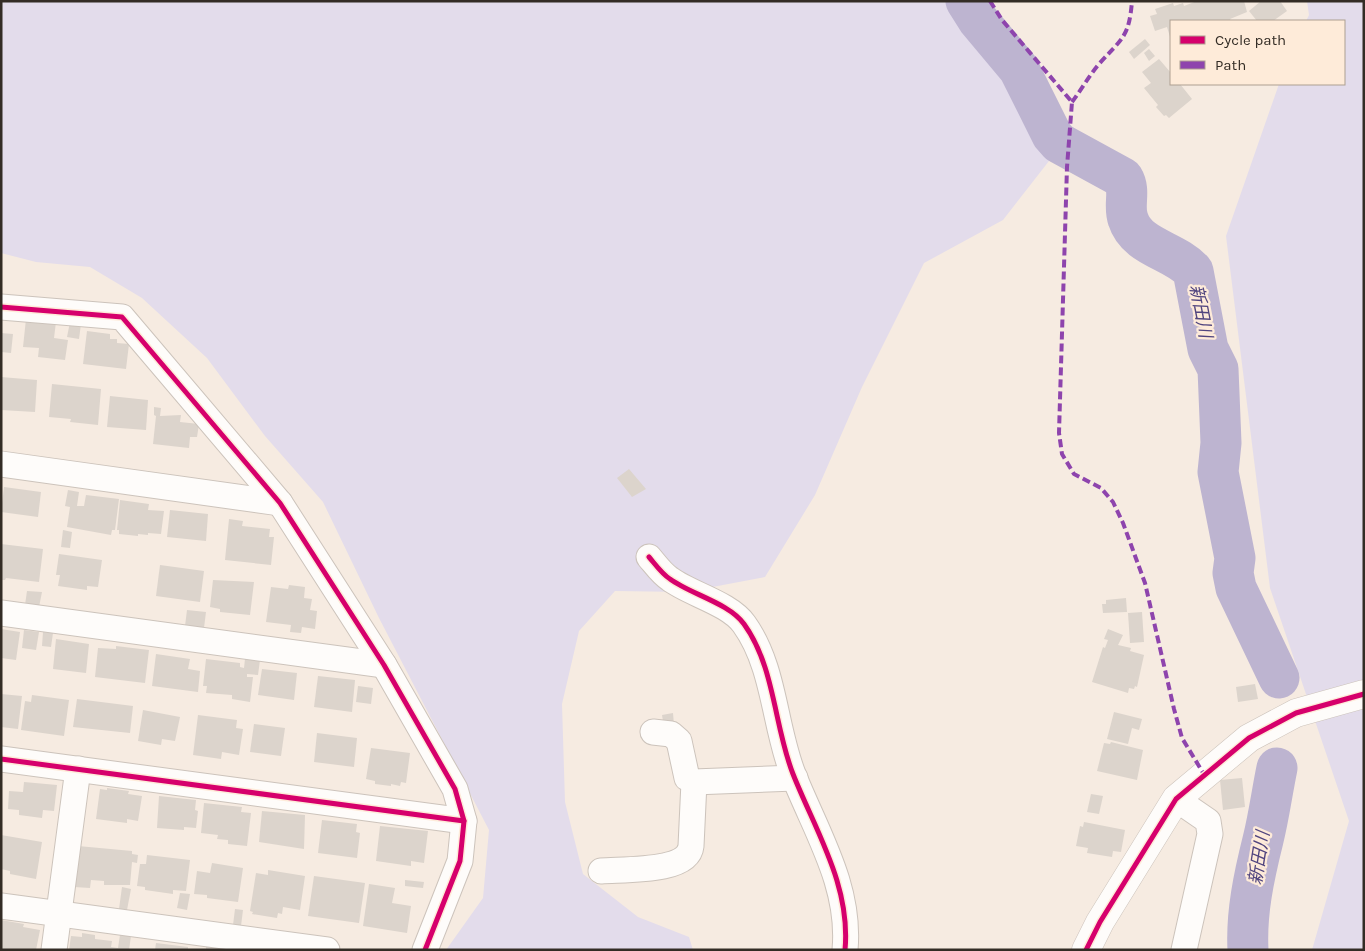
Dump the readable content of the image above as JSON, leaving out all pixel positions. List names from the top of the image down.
{
  "water": ["新田川"],
  "legend": ["Cycle path", "Path"]
}
